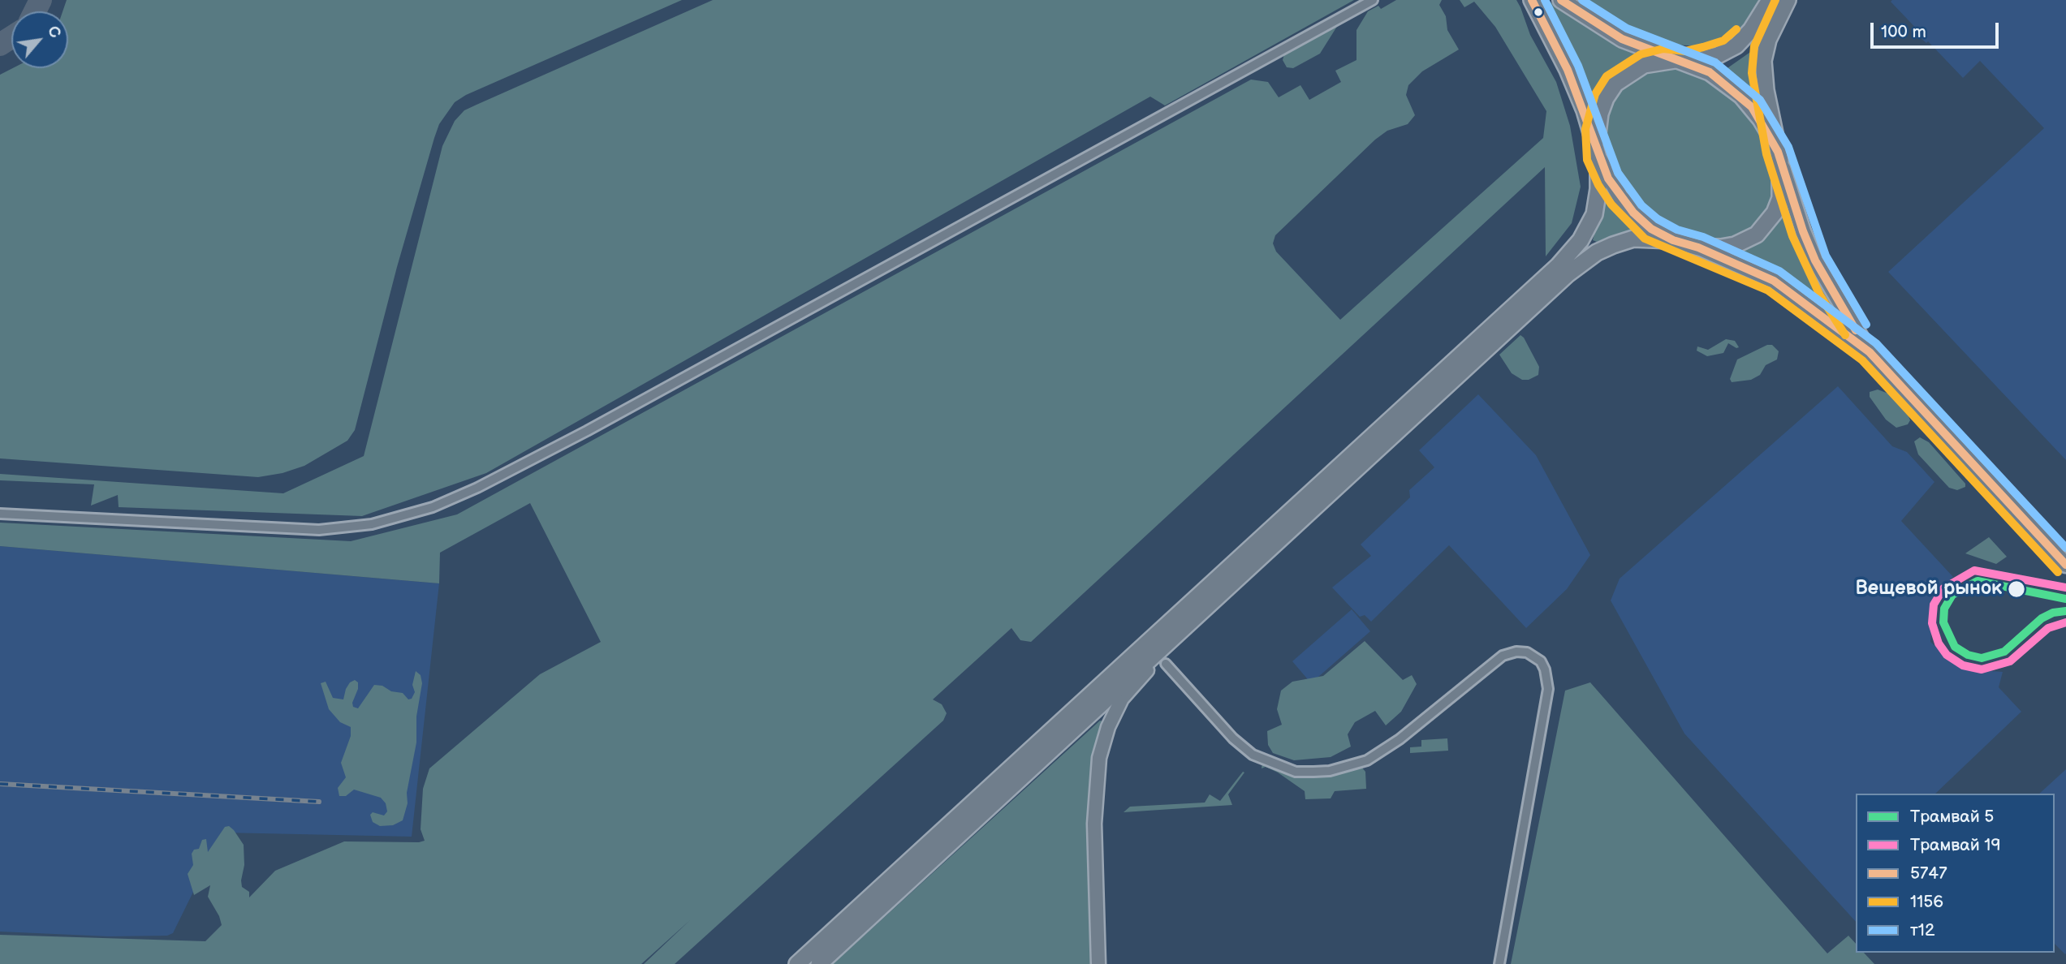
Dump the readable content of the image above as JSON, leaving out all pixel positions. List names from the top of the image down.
{
  "places": ["Вещевой рынок"],
  "lines": [
    "transit line 5747",
    "transit line 1156",
    "transit line т12",
    "tram line 19",
    "tram line 5"
  ],
  "legend": [
    "Трамвай 5",
    "Трамвай 19",
    "5747",
    "1156",
    "т12"
  ],
  "scale_bar": "100 m",
  "north": "top right"
}
